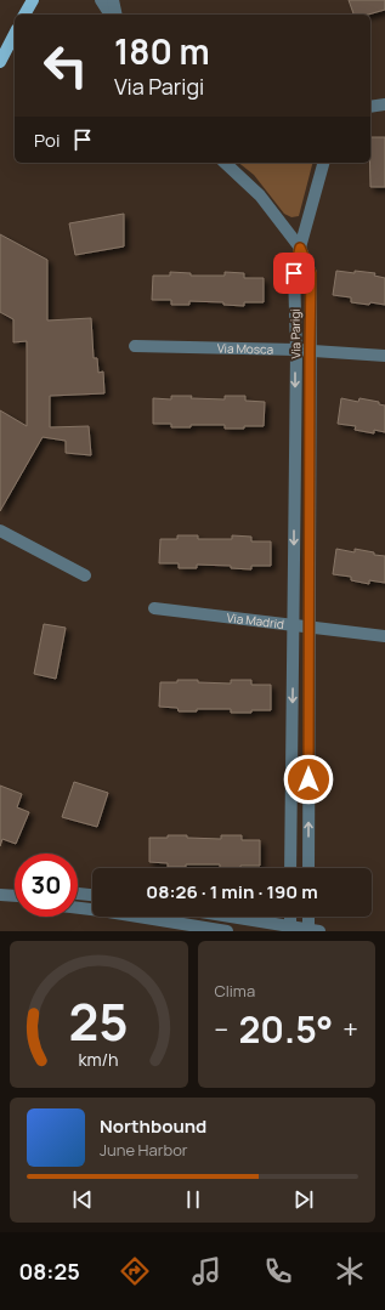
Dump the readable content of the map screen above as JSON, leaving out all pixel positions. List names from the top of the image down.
{
  "streets": {
    "street": ["Via Parigi", "Via Mosca", "Via Madrid"]
  },
  "crossings": [
    ["Via Parigi", "Via Mosca"],
    ["Via Parigi", "Via Madrid"]
  ],
  "page": {
    "turn": ["180 m", "Via Parigi"],
    "then": "Poi",
    "limit": "30",
    "trip": "08:26 · 1 min · 190 m",
    "tile": "Clima",
    "heat": ["−", "20.5°", "+"],
    "song": ["Northbound", "June Harbor"],
    "tabs": "08:25",
    "gauge": ["25", "km/h"]
  }
}
